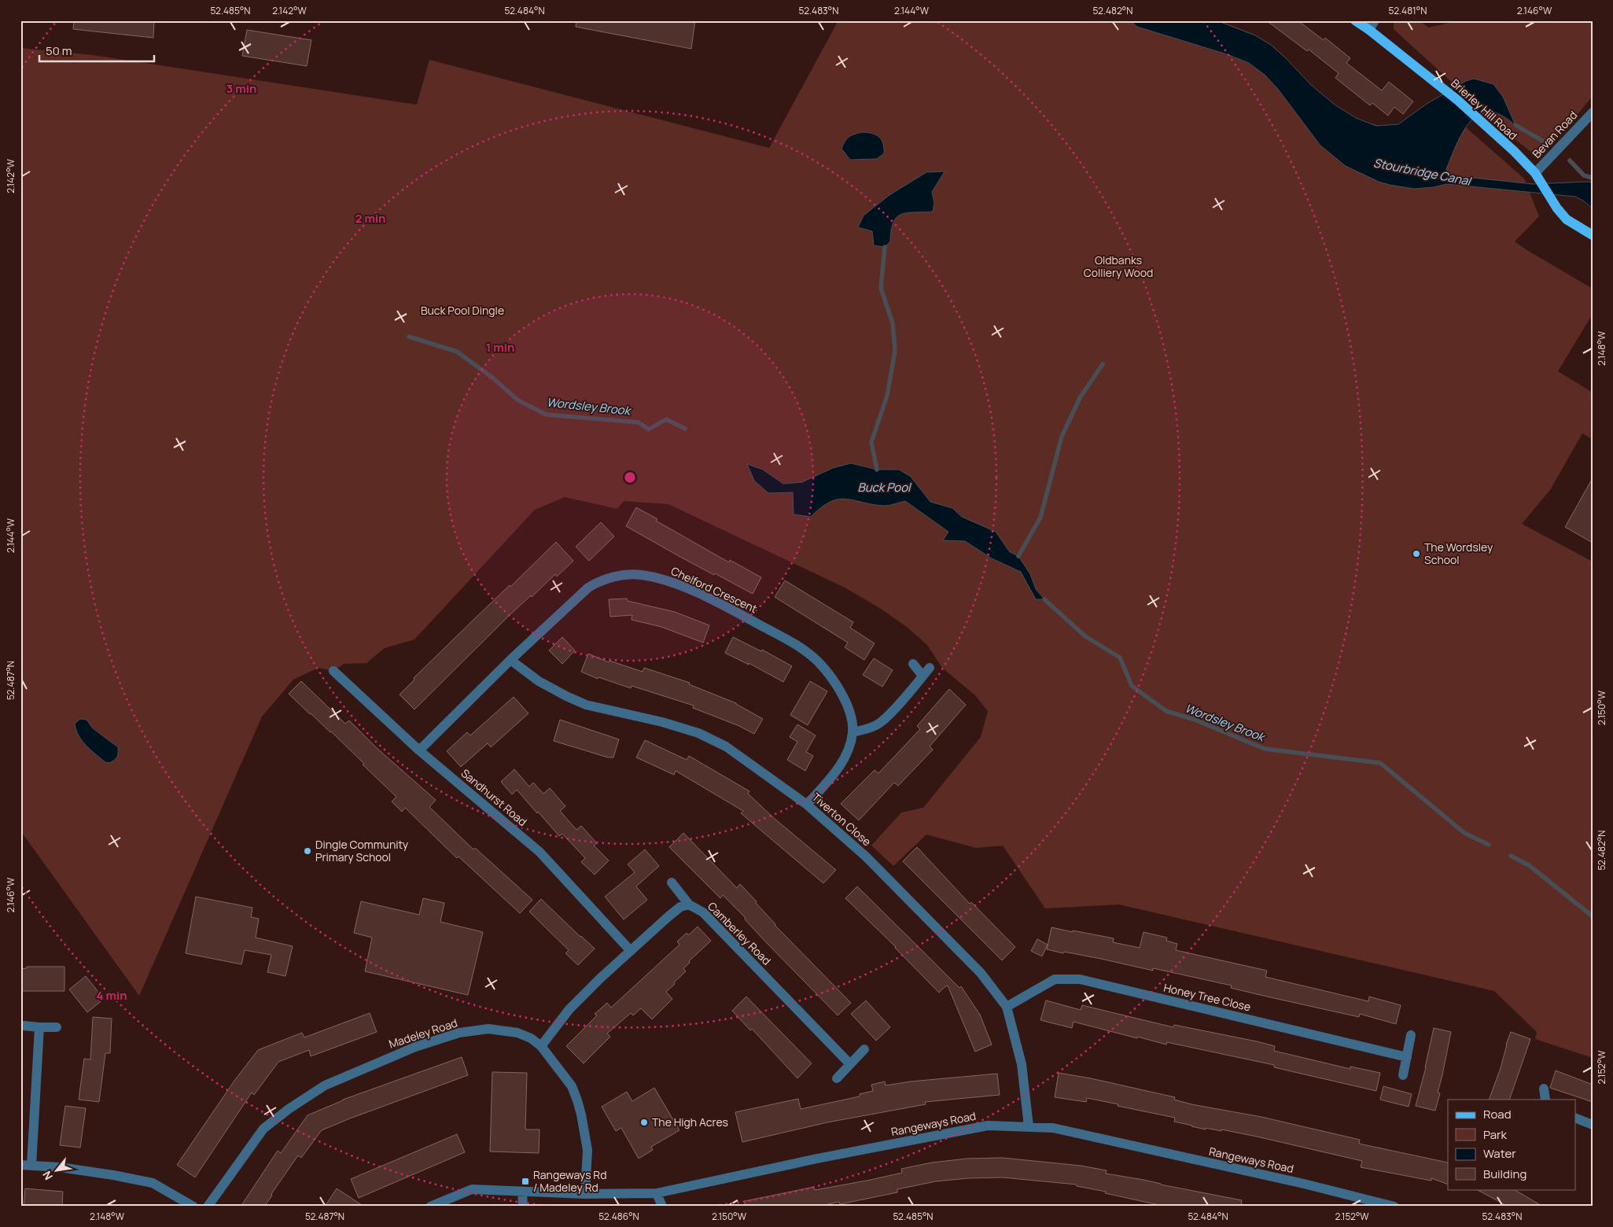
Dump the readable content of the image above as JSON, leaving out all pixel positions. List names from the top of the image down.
{
  "streets": {
    "main road": ["Brierley Hill Road"],
    "street": [
      "Bevan Road",
      "Chelford Crescent",
      "Sandhurst Road",
      "Tiverton Close",
      "Camberley Road",
      "Honey Tree Close",
      "Madeley Road",
      "Rangeways Road"
    ]
  },
  "crossings": [
    ["Brierley Hill Road", "Bevan Road"],
    ["Chelford Crescent", "Sandhurst Road"],
    ["Chelford Crescent", "Tiverton Close"],
    ["Tiverton Close", "Honey Tree Close"],
    ["Tiverton Close", "Rangeways Road"],
    ["Madeley Road", "Rangeways Road"]
  ],
  "water": ["Stourbridge Canal", "Wordsley Brook", "Buck Pool"],
  "parks": ["Oldbanks Colliery Wood", "Buck Pool Dingle"],
  "places": {
    "other": ["The Wordsley School", "Dingle Community Primary School", "The High Acres"],
    "transit": ["Rangeways Rd / Madeley Rd"]
  },
  "legend": [
    "Road",
    "Park",
    "Water",
    "Building"
  ],
  "scale_bar": "50 m",
  "north": "bottom left",
  "coordinates": [
    "52.485°N",
    "2.142°W",
    "52.484°N",
    "52.483°N",
    "2.144°W",
    "52.482°N",
    "52.481°N",
    "2.146°W",
    "2.148°W",
    "52.487°N",
    "2.150°W",
    "2.152°W",
    "52.486°N"
  ],
  "rings": [
    "3 min",
    "2 min",
    "1 min",
    "4 min"
  ]
}
